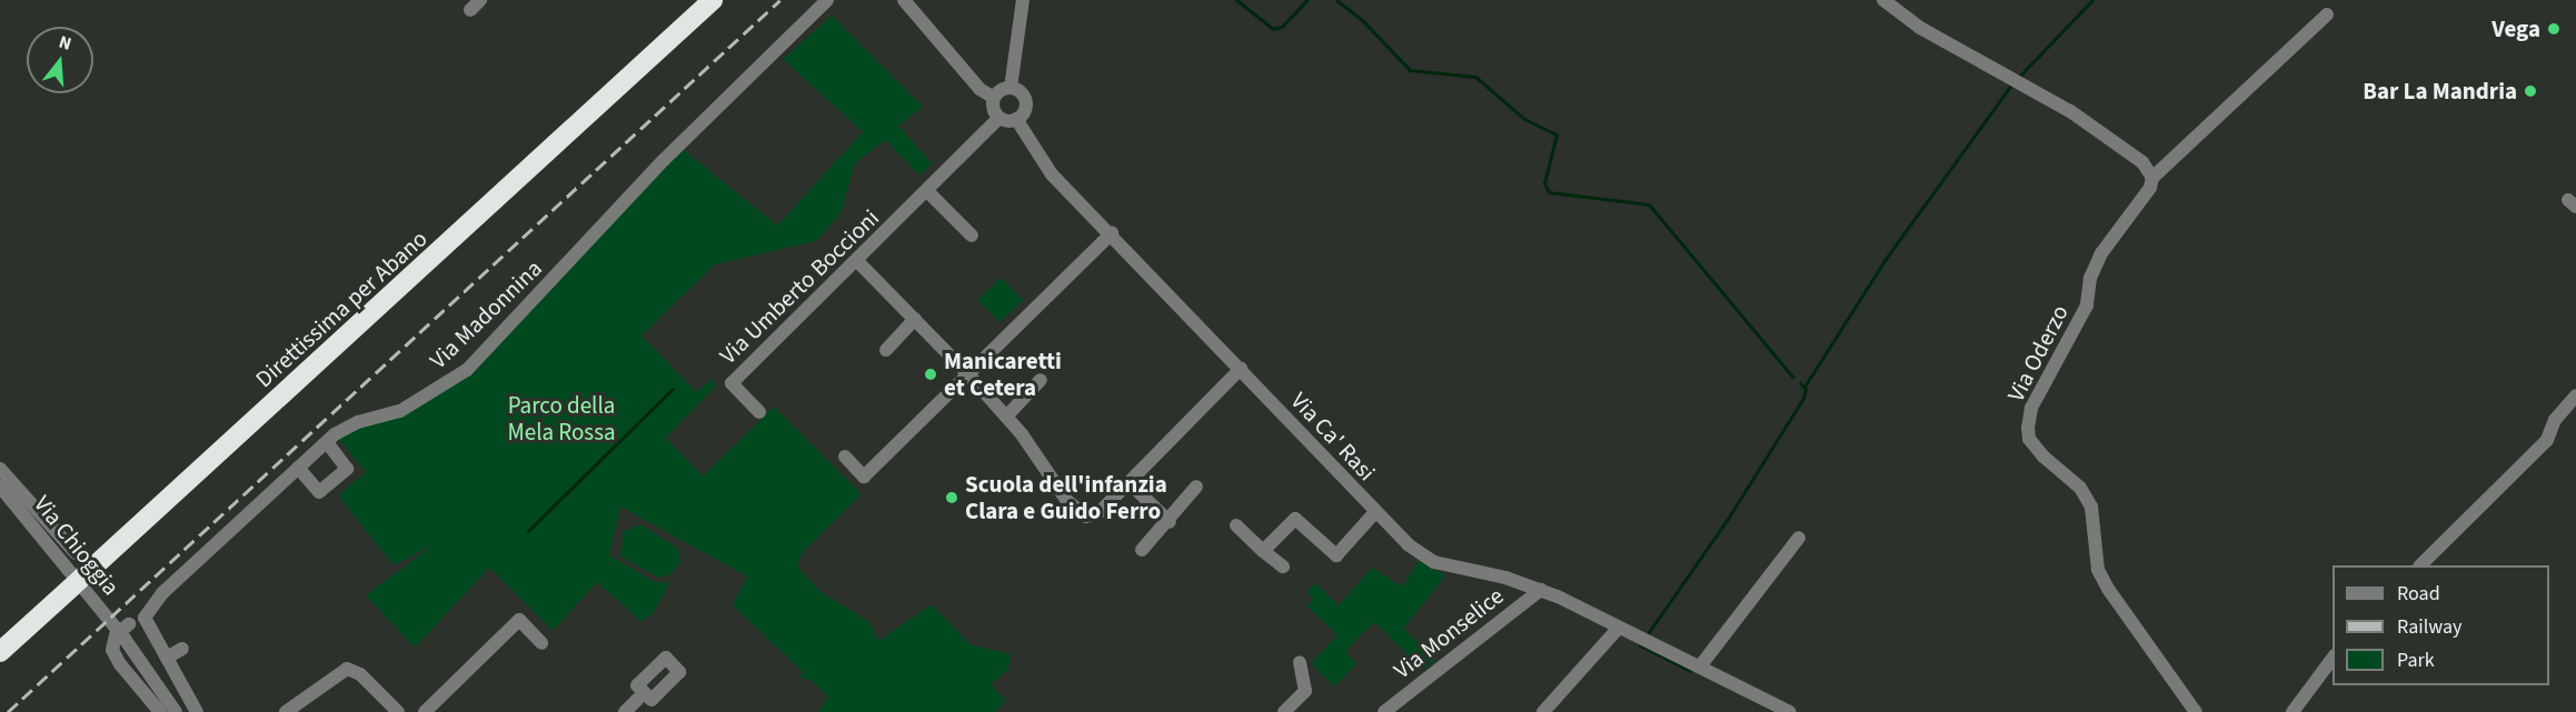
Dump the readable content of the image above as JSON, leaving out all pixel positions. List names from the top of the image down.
{
  "streets": {
    "highway": ["Direttissima per Abano"],
    "street": [
      "Via Umberto Boccioni",
      "Via Madonnina",
      "Via Oderzo",
      "Via Ca' Rasi",
      "Via Chioggia",
      "Via Monselice"
    ]
  },
  "crossings": [
    ["Via Umberto Boccioni", "Via Ca' Rasi"],
    ["Via Madonnina", "Via Chioggia"],
    ["Via Ca' Rasi", "Via Monselice"]
  ],
  "parks": ["Parco della Mela Rossa"],
  "places": [
    "Vega",
    "Bar La Mandria",
    "Manicaretti et Cetera",
    "Scuola dell'infanzia Clara e Guido Ferro"
  ],
  "legend": ["Road", "Railway", "Park"],
  "north": "top"
}
